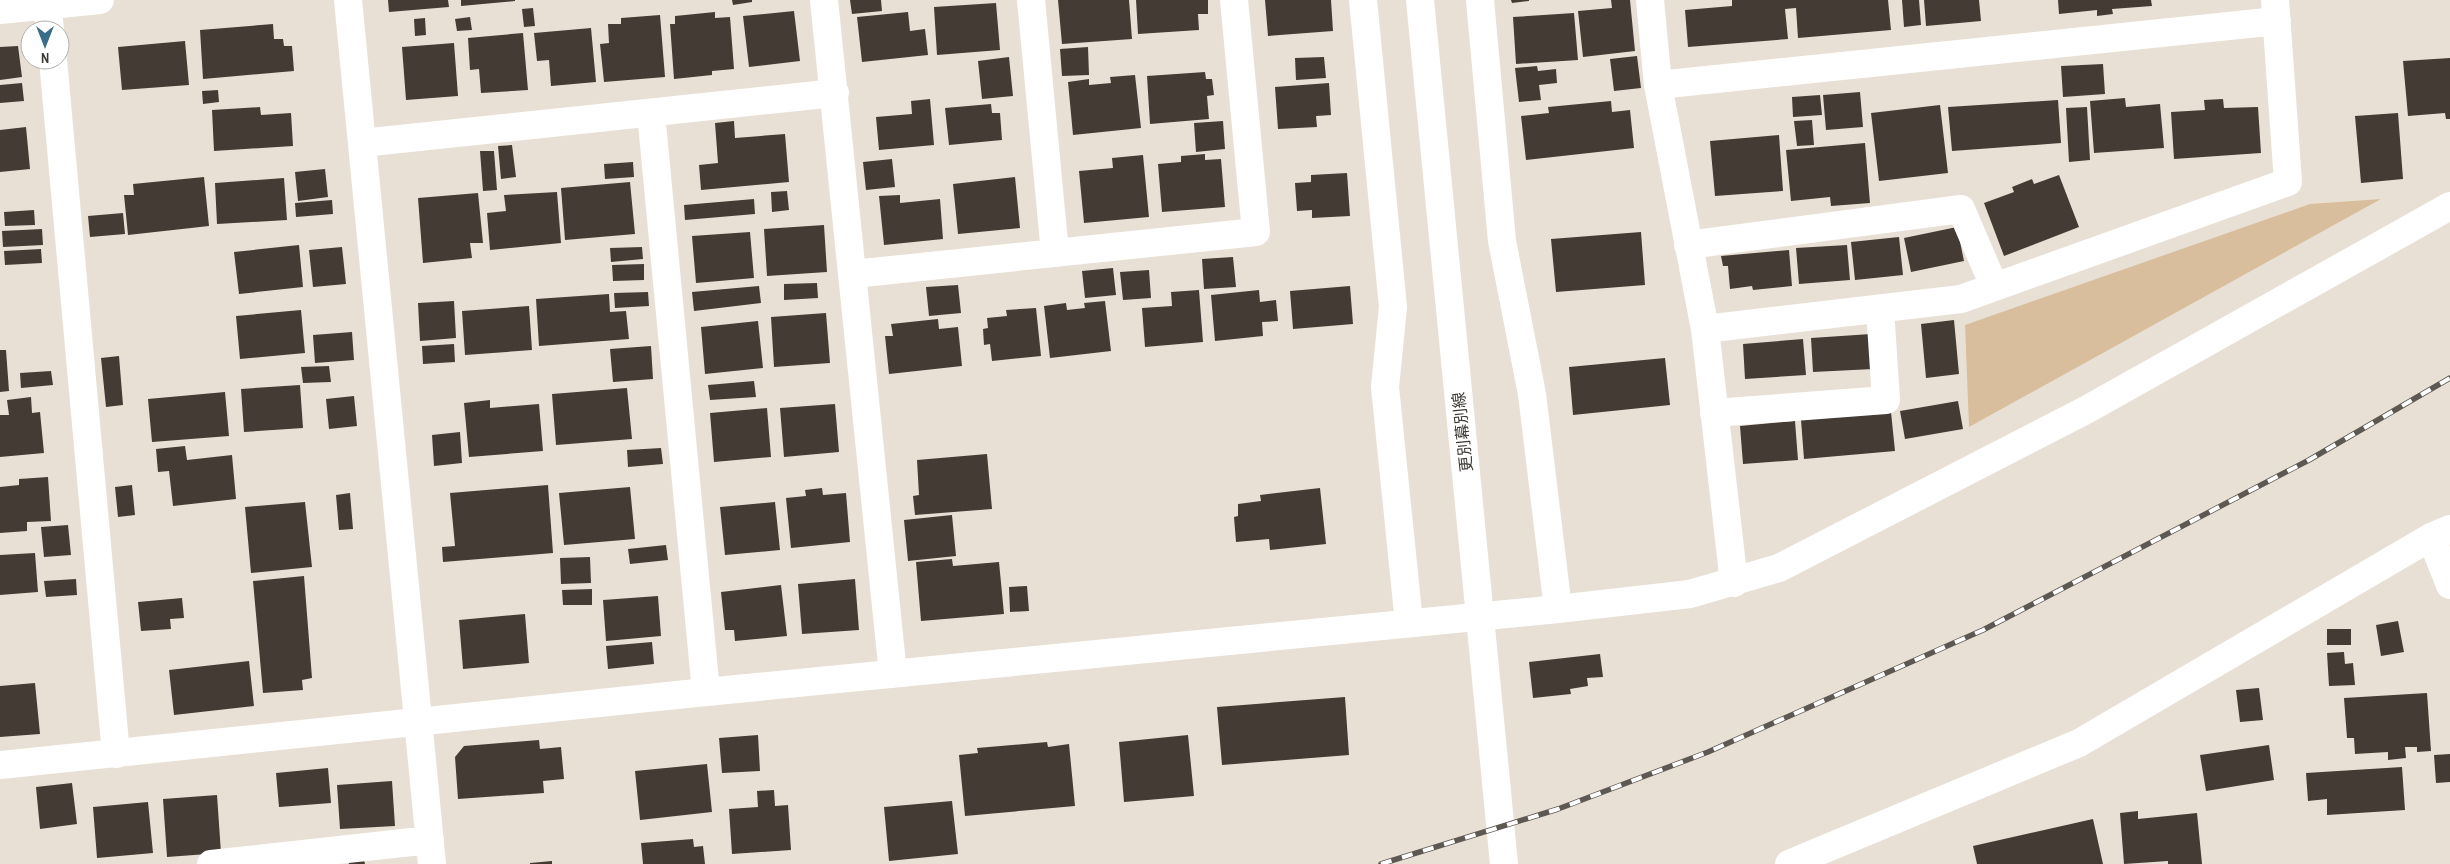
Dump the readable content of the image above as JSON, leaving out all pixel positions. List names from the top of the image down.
{
  "streets": {
    "street": ["更別幕別線"]
  },
  "north": "bottom"
}
